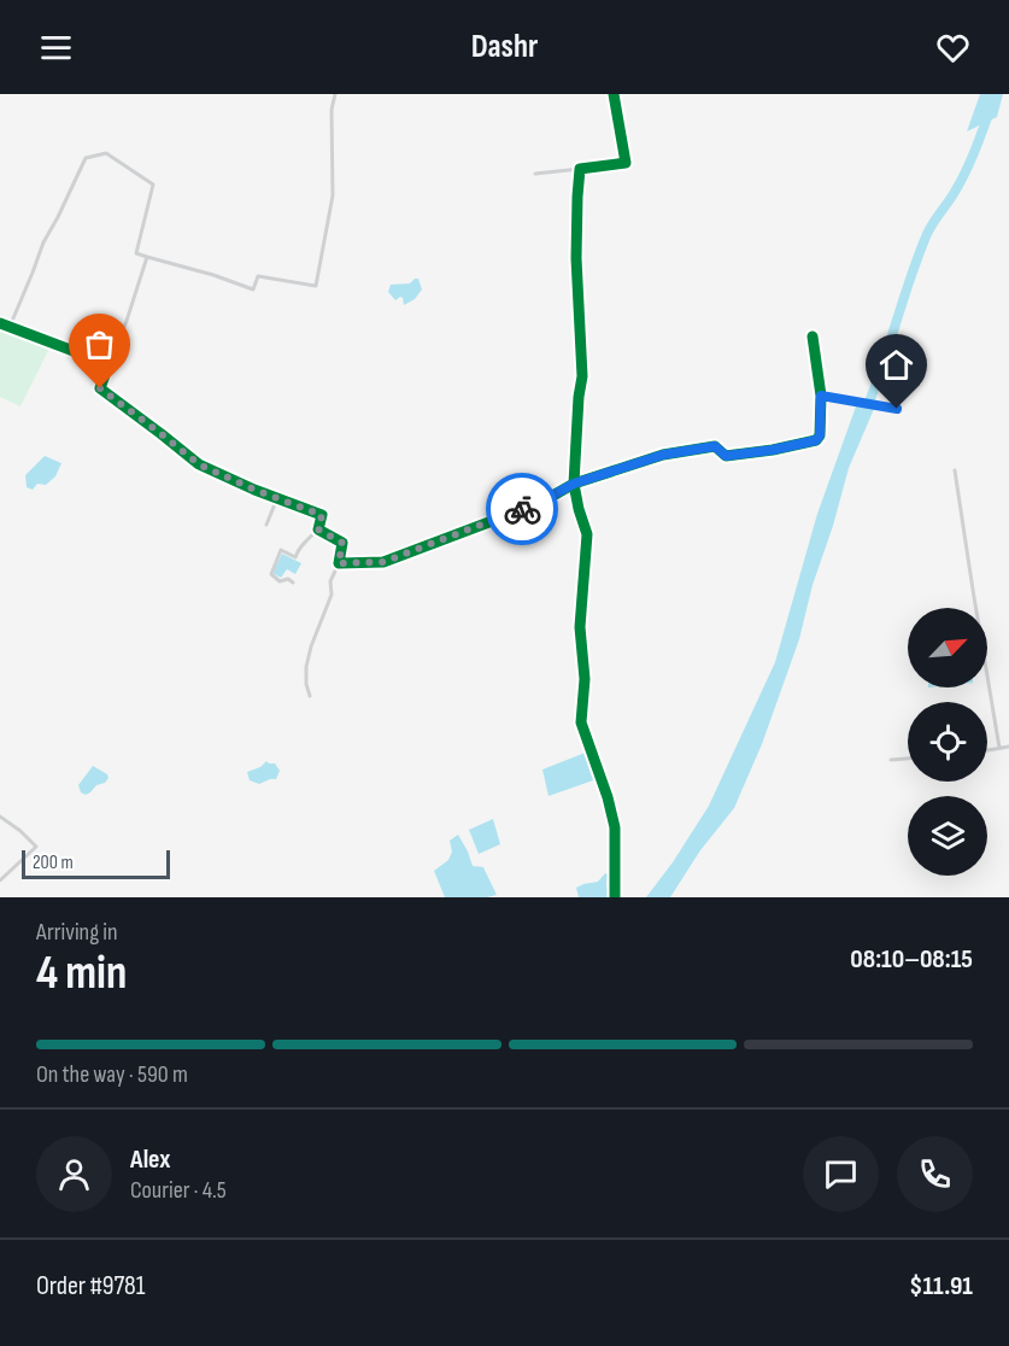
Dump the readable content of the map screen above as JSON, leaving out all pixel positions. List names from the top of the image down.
{
  "scale_bar": "200 m",
  "north": "top right",
  "page": {
    "header": "Dashr",
    "scale": "200 m",
    "heading": ["4 min", "Arriving in", "08:10–08:15"],
    "panel": [
      "Alex",
      "Courier · 4.5",
      "Order #9781",
      "$11.91"
    ],
    "bar": "On the way · 590 m"
  }
}
